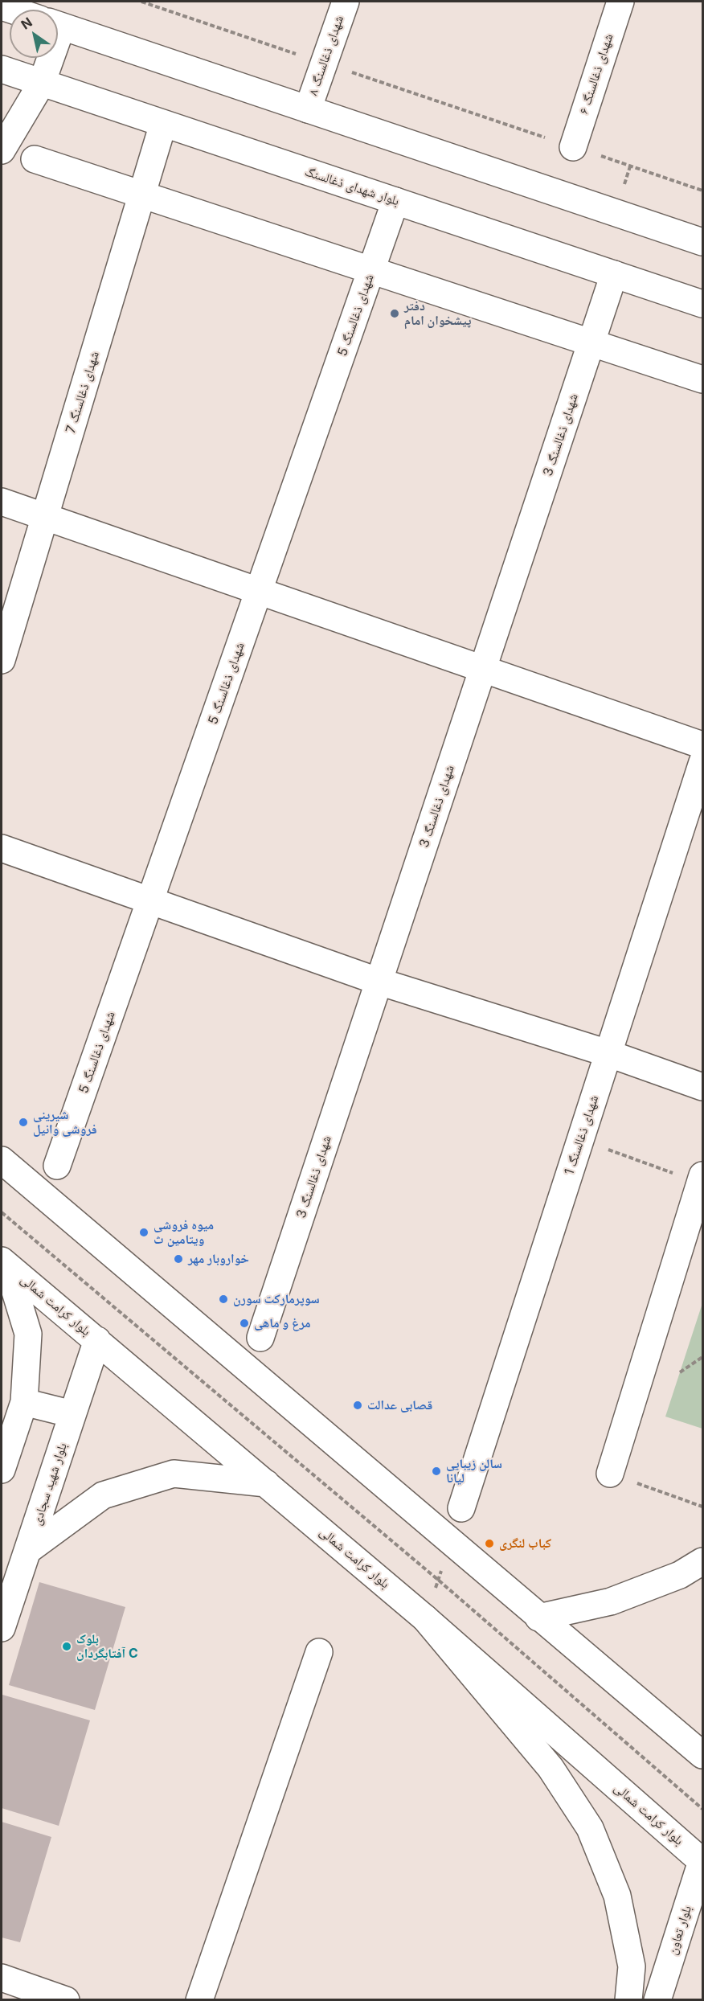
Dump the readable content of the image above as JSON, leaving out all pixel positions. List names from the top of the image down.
{
  "streets": {
    "street": [
      "شهدای ذغالسنگ ۸",
      "شهدای ذغالسنگ ۶",
      "بلوار شهدای ذغالسنگ",
      "شهدای ذغالسنگ 5",
      "شهدای ذغالسنگ 7",
      "شهدای ذغالسنگ 3",
      "شهدای ذغالسنگ 1",
      "بلوار کرامت شمالی",
      "بلوار شهید سجادی",
      "بلوار تعاون"
    ]
  },
  "crossings": [
    ["بلوار شهدای ذغالسنگ", "شهدای ذغالسنگ 5"],
    ["بلوار شهدای ذغالسنگ", "شهدای ذغالسنگ 7"],
    ["بلوار شهدای ذغالسنگ", "شهدای ذغالسنگ 3"],
    ["بلوار کرامت شمالی", "بلوار شهید سجادی"],
    ["بلوار کرامت شمالی", "بلوار تعاون"]
  ],
  "places": [
    "دفتر پیشخوان امام",
    "شیرینی فروشی وانیل",
    "میوه فروشی ویتامین ث",
    "خواروبار مهر",
    "سوپرمارکت سورن",
    "مرغ و ماهی",
    "قصابی عدالت",
    "سالن زیبایی لیانا",
    "کباب لنگری",
    "بلوک آفتابگردان C"
  ],
  "north": "top left"
}
